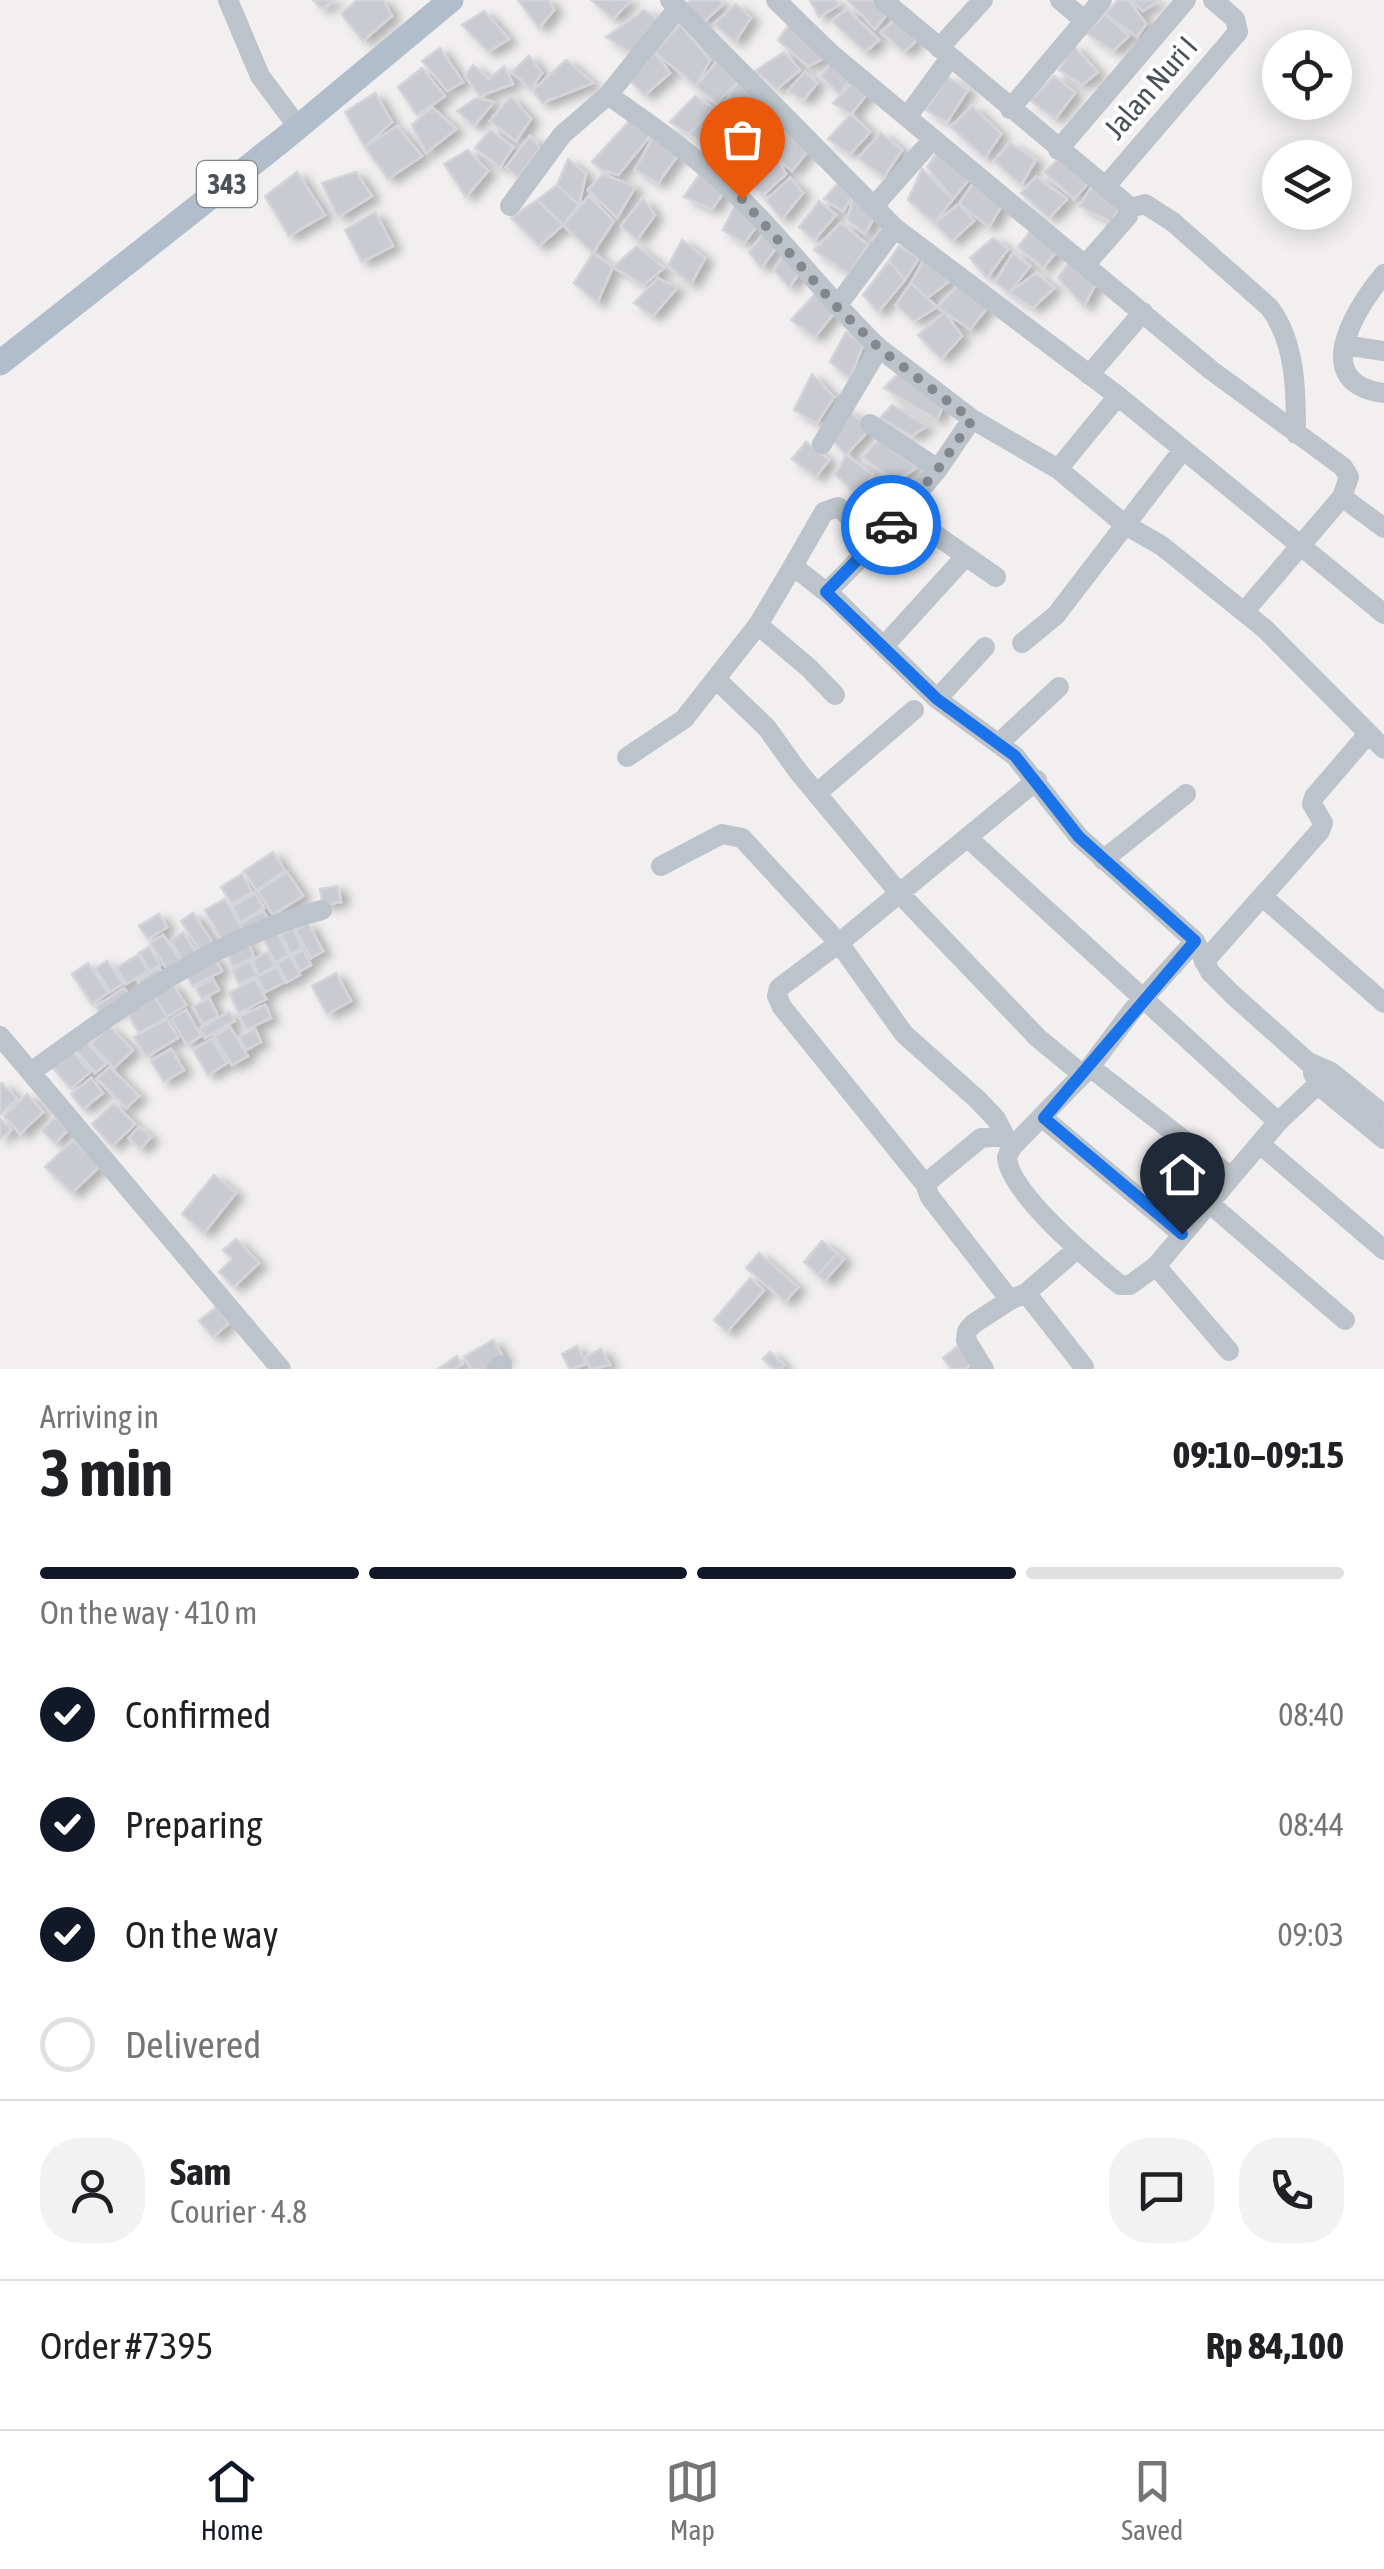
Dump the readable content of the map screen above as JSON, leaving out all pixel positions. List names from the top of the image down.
{
  "streets": {
    "main road": ["343"],
    "street": ["Jalan Nuri I"]
  },
  "page": {
    "heading": ["3 min", "Arriving in", "09:10–09:15"],
    "panel": [
      "Sam",
      "Courier · 4.8",
      "Order #7395",
      "Rp 84,100"
    ],
    "bar": "On the way · 410 m",
    "list": [
      ["Confirmed", "08:40"],
      ["Preparing", "08:44"],
      ["On the way", "09:03"],
      "Delivered"
    ],
    "tabs": ["Home", "Map", "Saved"]
  }
}
